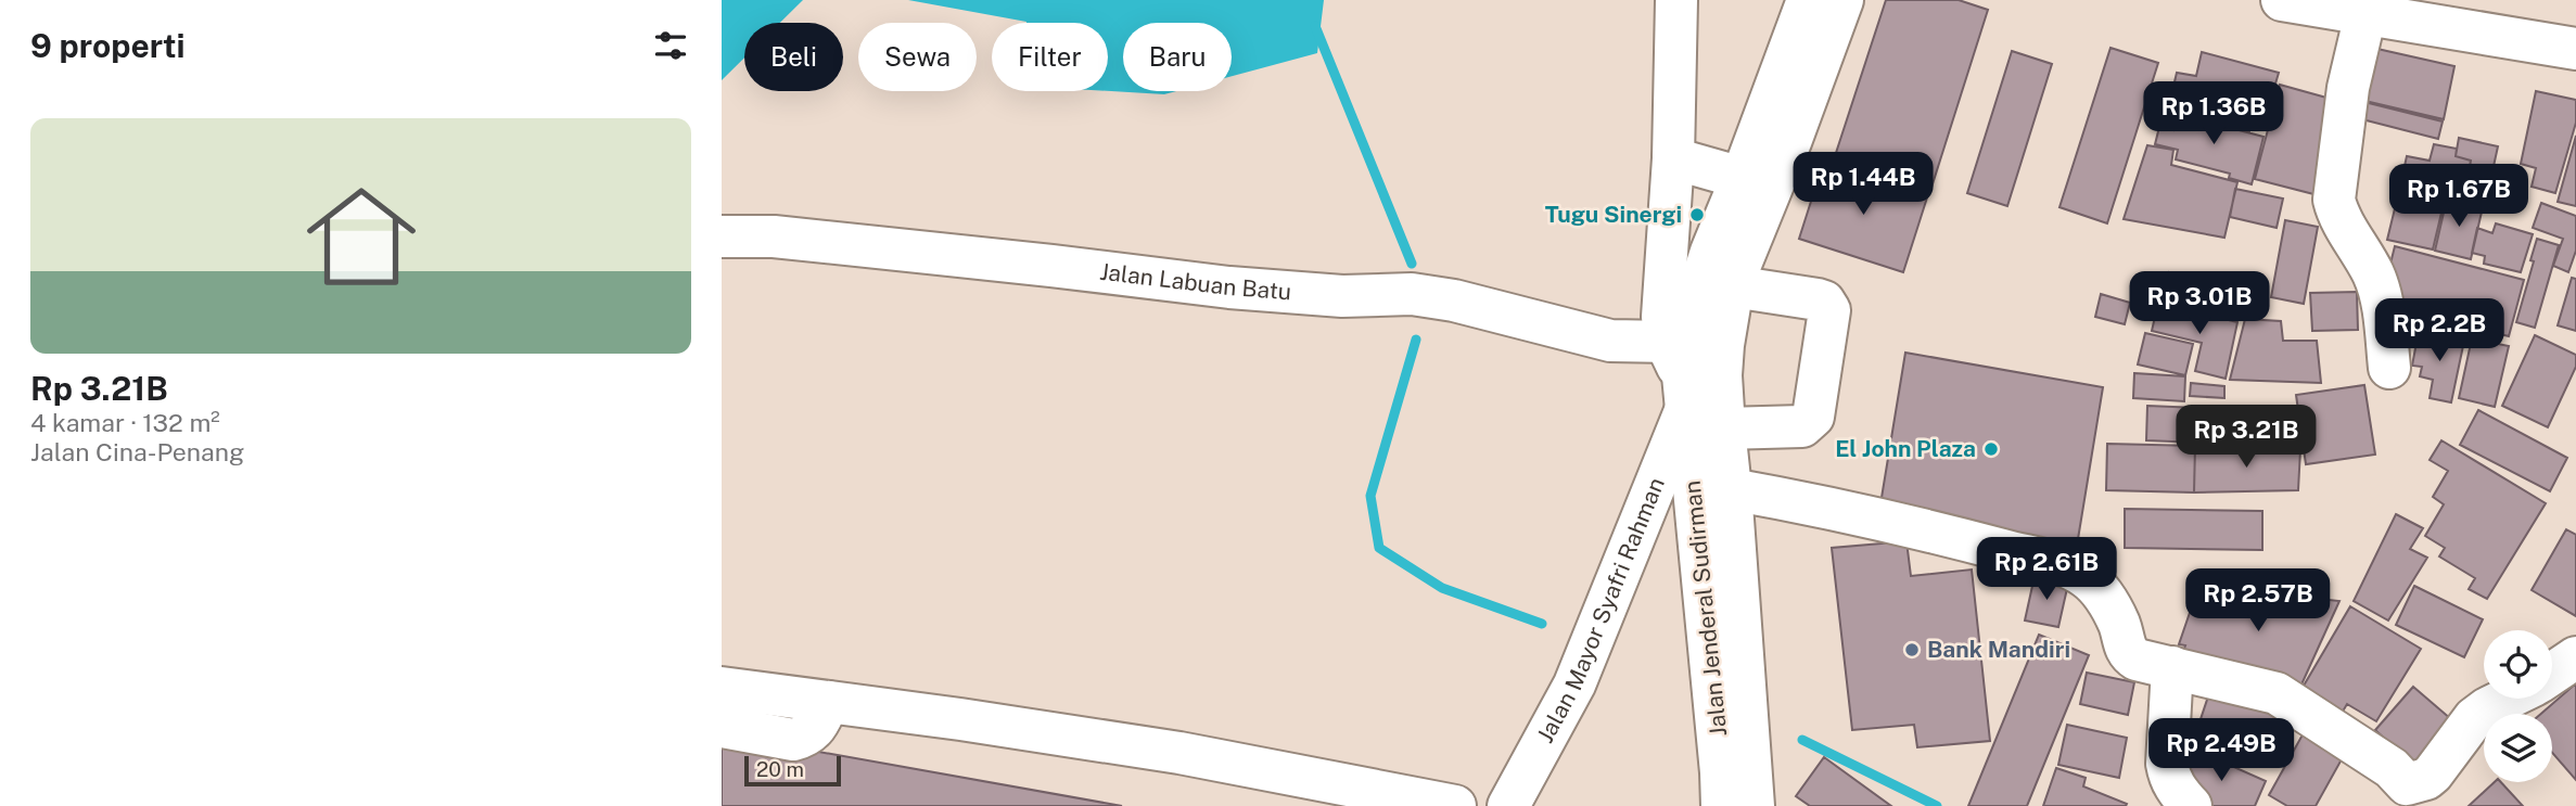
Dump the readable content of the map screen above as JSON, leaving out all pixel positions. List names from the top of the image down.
{
  "streets": {
    "main road": ["Jalan Labuan Batu", "Jalan Jenderal Sudirman", "Jalan Mayor Syafri Rahman"]
  },
  "crossings": [
    ["Jalan Labuan Batu", "Jalan Jenderal Sudirman"],
    ["Jalan Labuan Batu", "Jalan Mayor Syafri Rahman"],
    ["Jalan Jenderal Sudirman", "Jalan Mayor Syafri Rahman"]
  ],
  "places": ["Tugu Sinergi", "El John Plaza", "Bank Mandiri"],
  "scale_bar": "20 m",
  "page": {
    "heading": "9 properti",
    "chip": [
      "Beli",
      "Sewa",
      "Filter",
      "Baru"
    ],
    "price": [
      "Rp 1.36B",
      "Rp 1.44B",
      "Rp 1.67B",
      "Rp 3.01B",
      "Rp 2.2B",
      "Rp 3.21B",
      "Rp 2.61B",
      "Rp 2.57B",
      "Rp 2.49B"
    ],
    "list": [
      {
        "name": "Rp 3.21B",
        "note": "4 kamar · 132 m² · Jalan Cina-Penang"
      }
    ],
    "scale": "20 m"
  }
}
